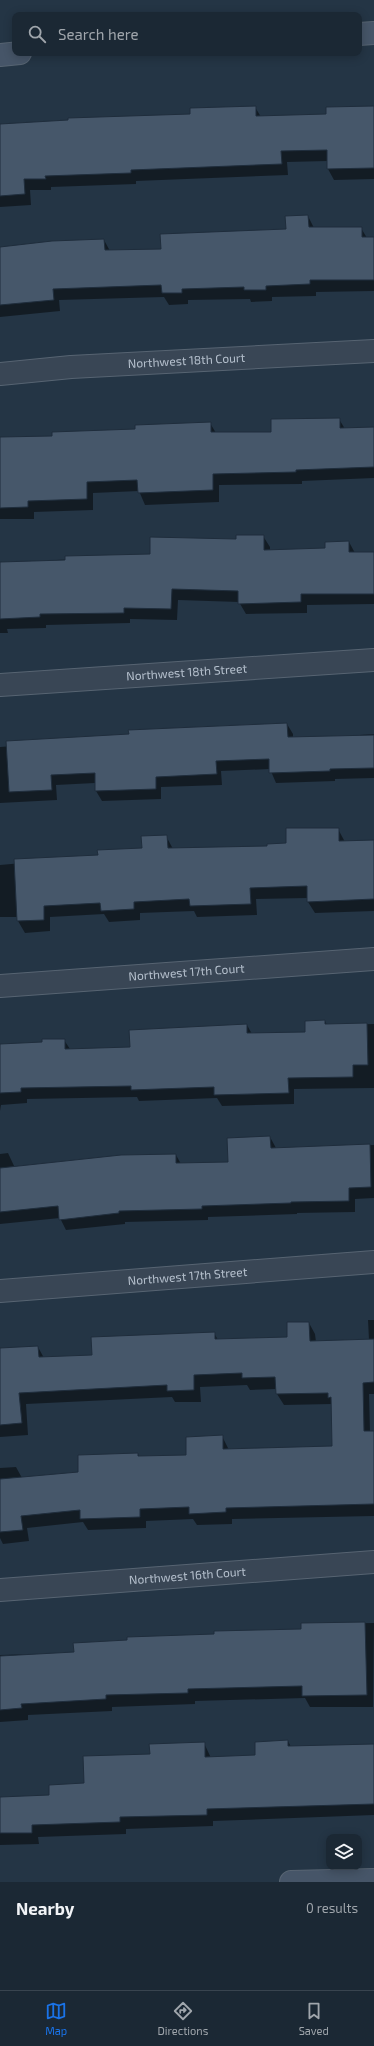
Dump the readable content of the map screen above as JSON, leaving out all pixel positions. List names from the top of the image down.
{
  "streets": {
    "street": [
      "Northwest 18th Court",
      "Northwest 18th Street",
      "Northwest 17th Court",
      "Northwest 17th Street",
      "Northwest 16th Court"
    ]
  },
  "page": {
    "search": "Search here",
    "heading": ["Nearby", "0 results"],
    "nav": ["Map", "Directions", "Saved"]
  }
}
